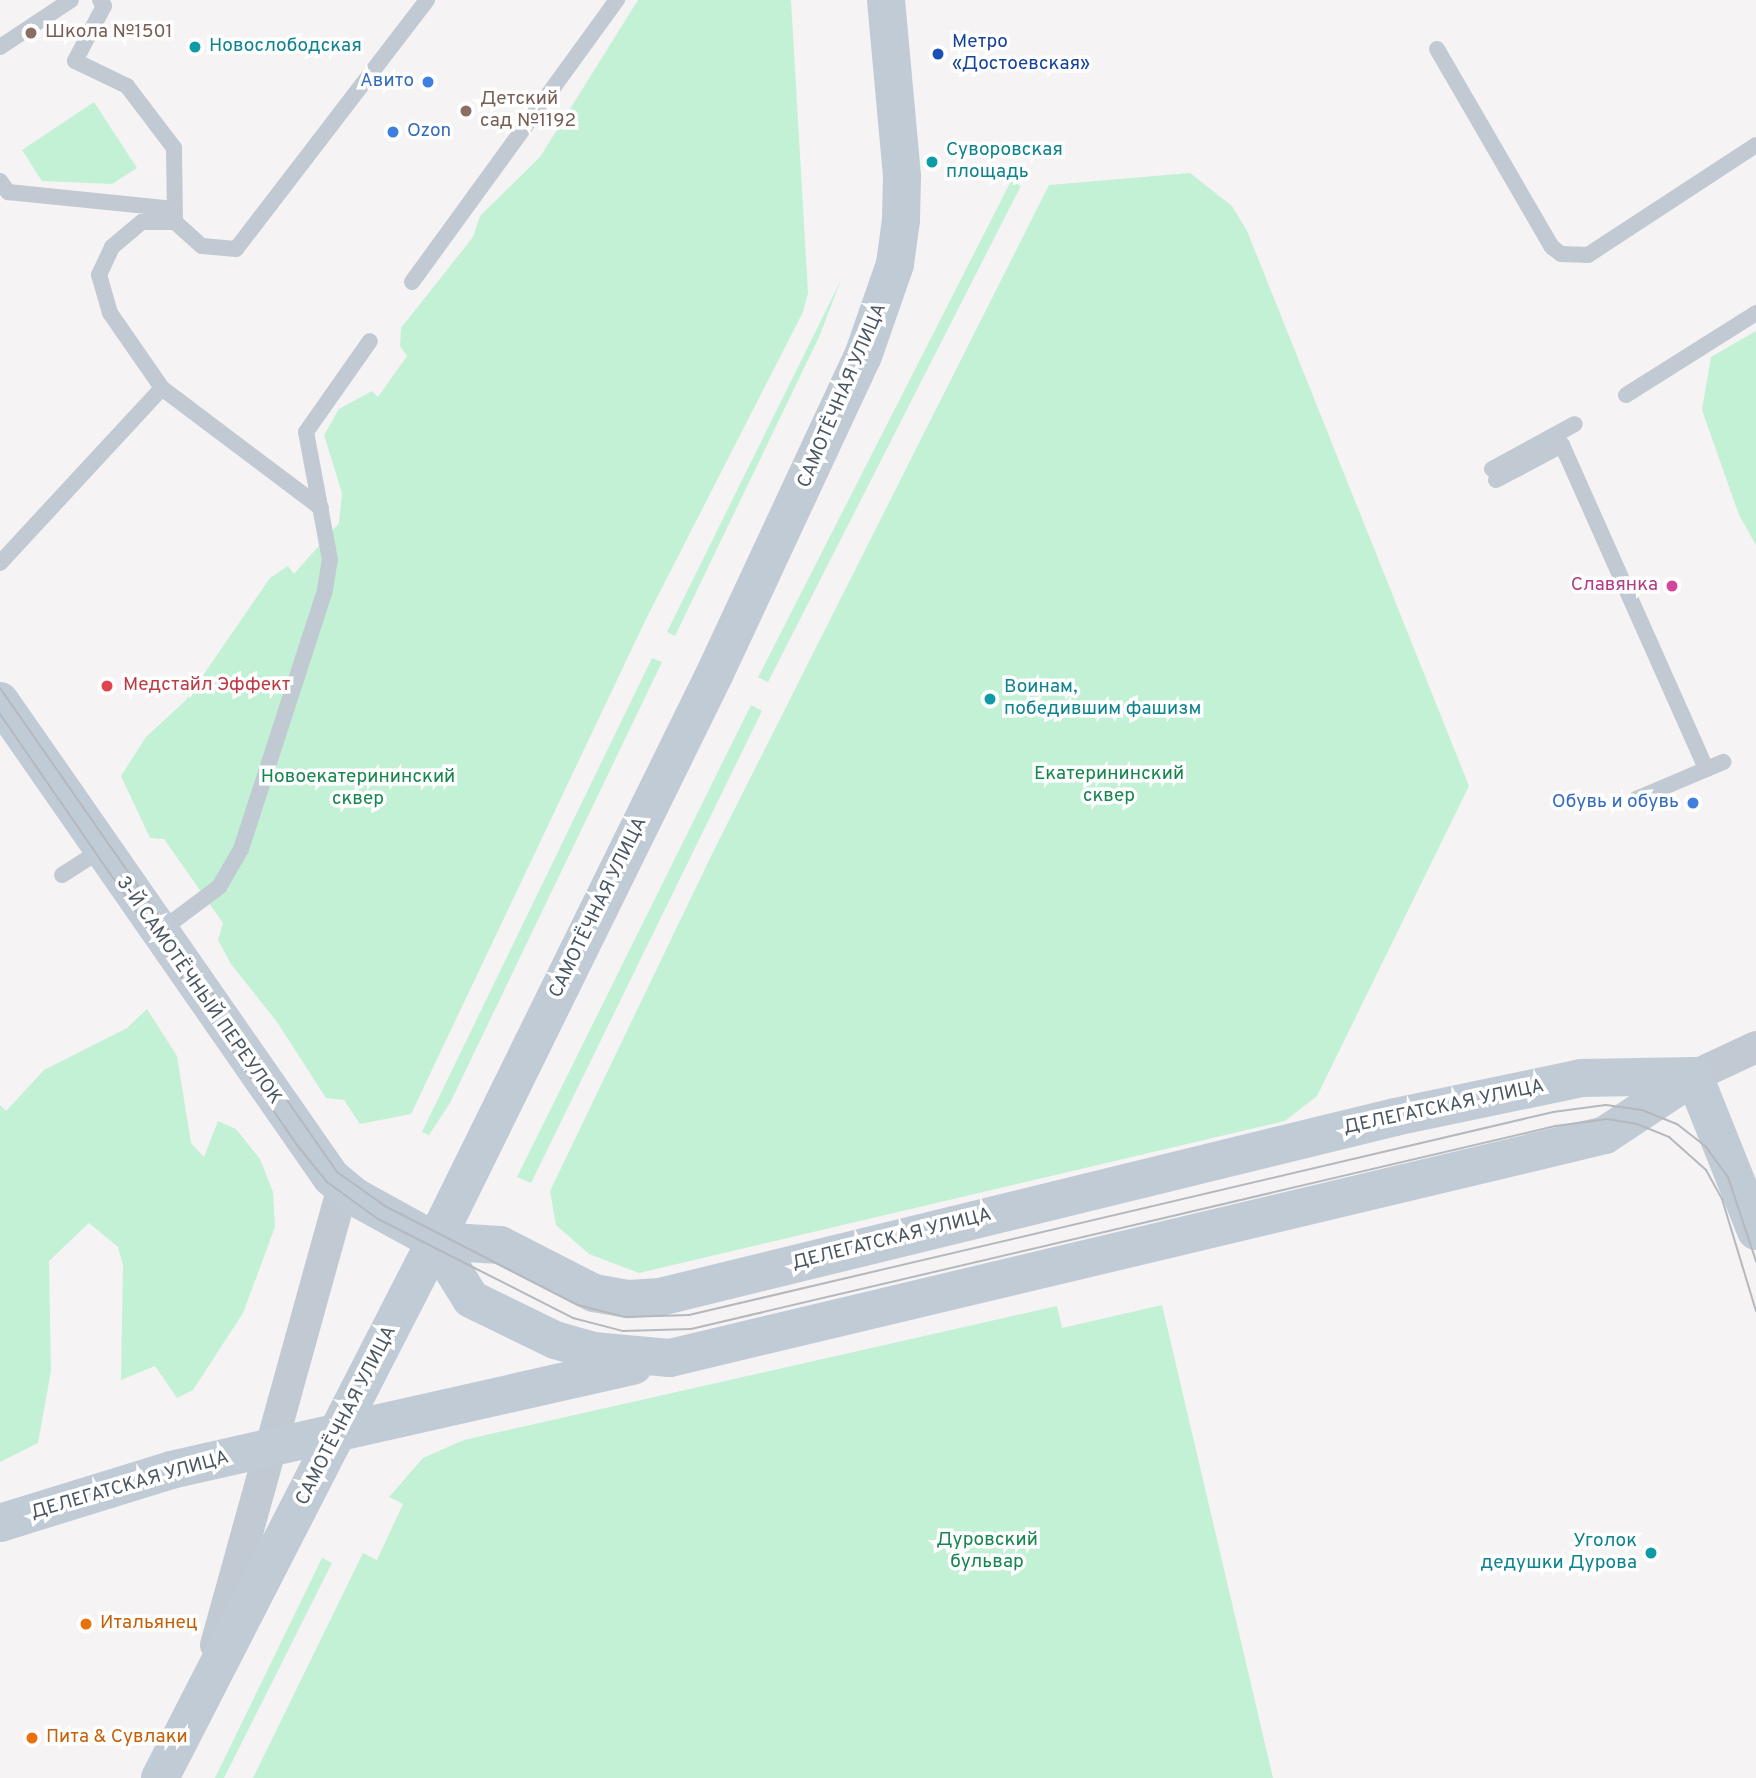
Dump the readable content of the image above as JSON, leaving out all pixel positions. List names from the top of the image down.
{
  "streets": {
    "main road": ["САМОТЁЧНАЯ УЛИЦА", "3-Й САМОТЁЧНЫЙ ПЕРЕУЛОК", "ДЕЛЕГАТСКАЯ УЛИЦА"]
  },
  "crossings": [
    ["САМОТЁЧНАЯ УЛИЦА", "3-Й САМОТЁЧНЫЙ ПЕРЕУЛОК"],
    ["САМОТЁЧНАЯ УЛИЦА", "ДЕЛЕГАТСКАЯ УЛИЦА"],
    ["3-Й САМОТЁЧНЫЙ ПЕРЕУЛОК", "ДЕЛЕГАТСКАЯ УЛИЦА"]
  ],
  "parks": ["Екатерининский сквер", "Новоекатерининский сквер", "Дуровский бульвар"],
  "places": [
    "Школа №1501",
    "Новослободская",
    "Метро «Достоевская»",
    "Авито",
    "Детский сад №1192",
    "Ozon",
    "Суворовская площадь",
    "Славянка",
    "Медстайл Эффект",
    "Воинам, победившим фашизм",
    "Обувь и обувь",
    "Уголок дедушки Дурова",
    "Итальянец",
    "Пита & Сувлаки"
  ]
}
